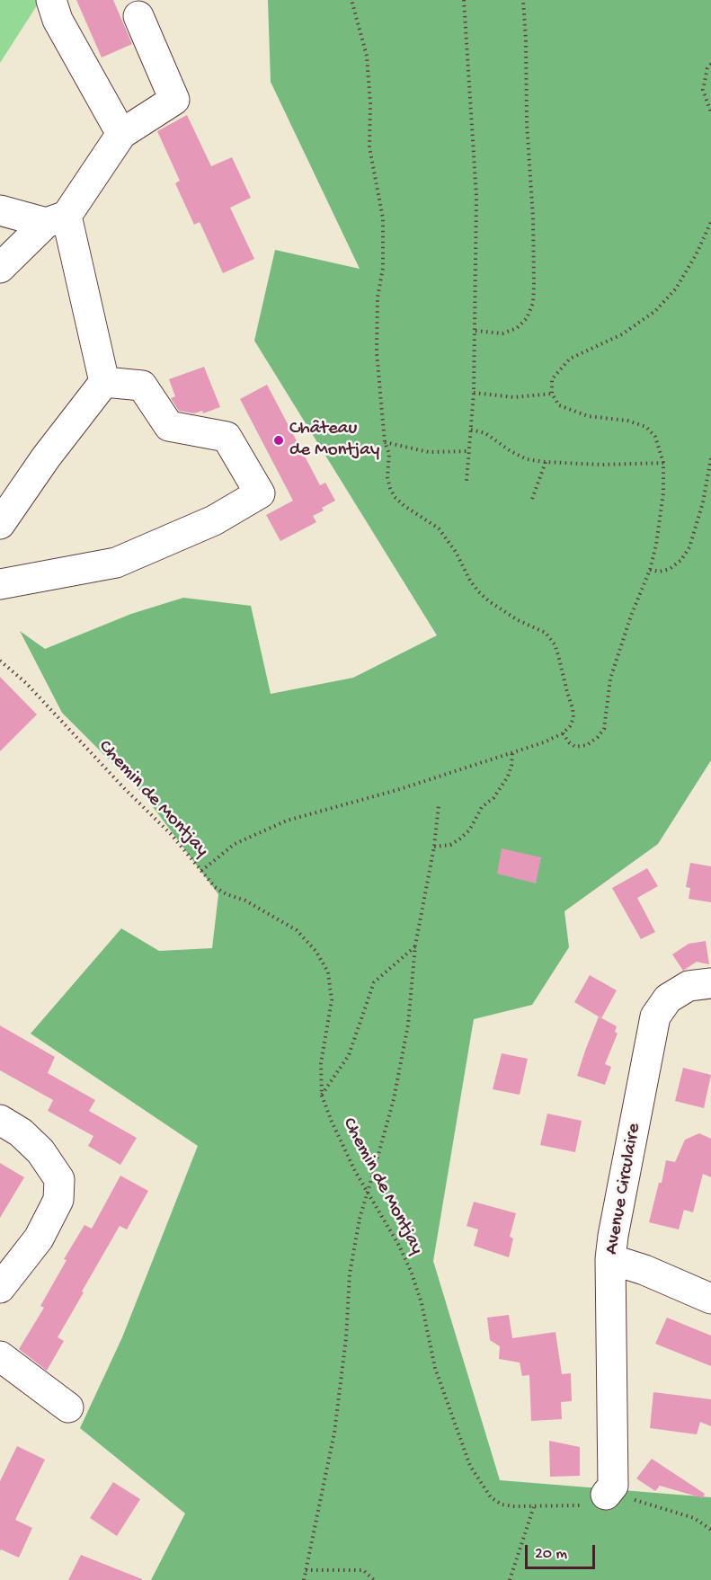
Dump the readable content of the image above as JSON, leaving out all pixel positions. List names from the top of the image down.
{
  "streets": {
    "street": ["Avenue Circulaire"],
    "path": ["Chemin de Montjay"]
  },
  "crossings": [
    ["Chemin de Montjay", "Avenue Circulaire"]
  ],
  "places": ["Château de Montjay"],
  "scale_bar": "20 m"
}
